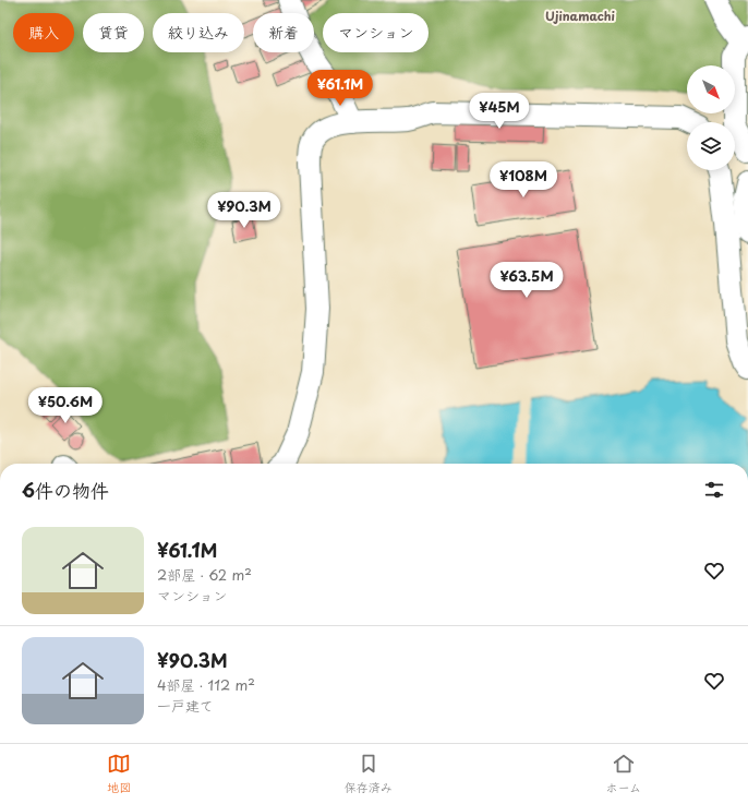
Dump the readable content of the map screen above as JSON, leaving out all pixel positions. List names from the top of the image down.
{
  "districts": ["Ujinamachi"],
  "north": "bottom right",
  "page": {
    "chip": [
      "購入",
      "賃貸",
      "絞り込み",
      "新着",
      "マンション"
    ],
    "price": [
      "¥61.1M",
      "¥45M",
      "¥108M",
      "¥90.3M",
      "¥63.5M",
      "¥50.6M"
    ],
    "heading": "6件の物件",
    "list": [
      {
        "name": "¥61.1M",
        "note": "2部屋 · 62 m² · マンション"
      },
      {
        "name": "¥90.3M",
        "note": "4部屋 · 112 m² · 一戸建て"
      }
    ],
    "tabs": ["地図", "保存済み", "ホーム"]
  }
}
